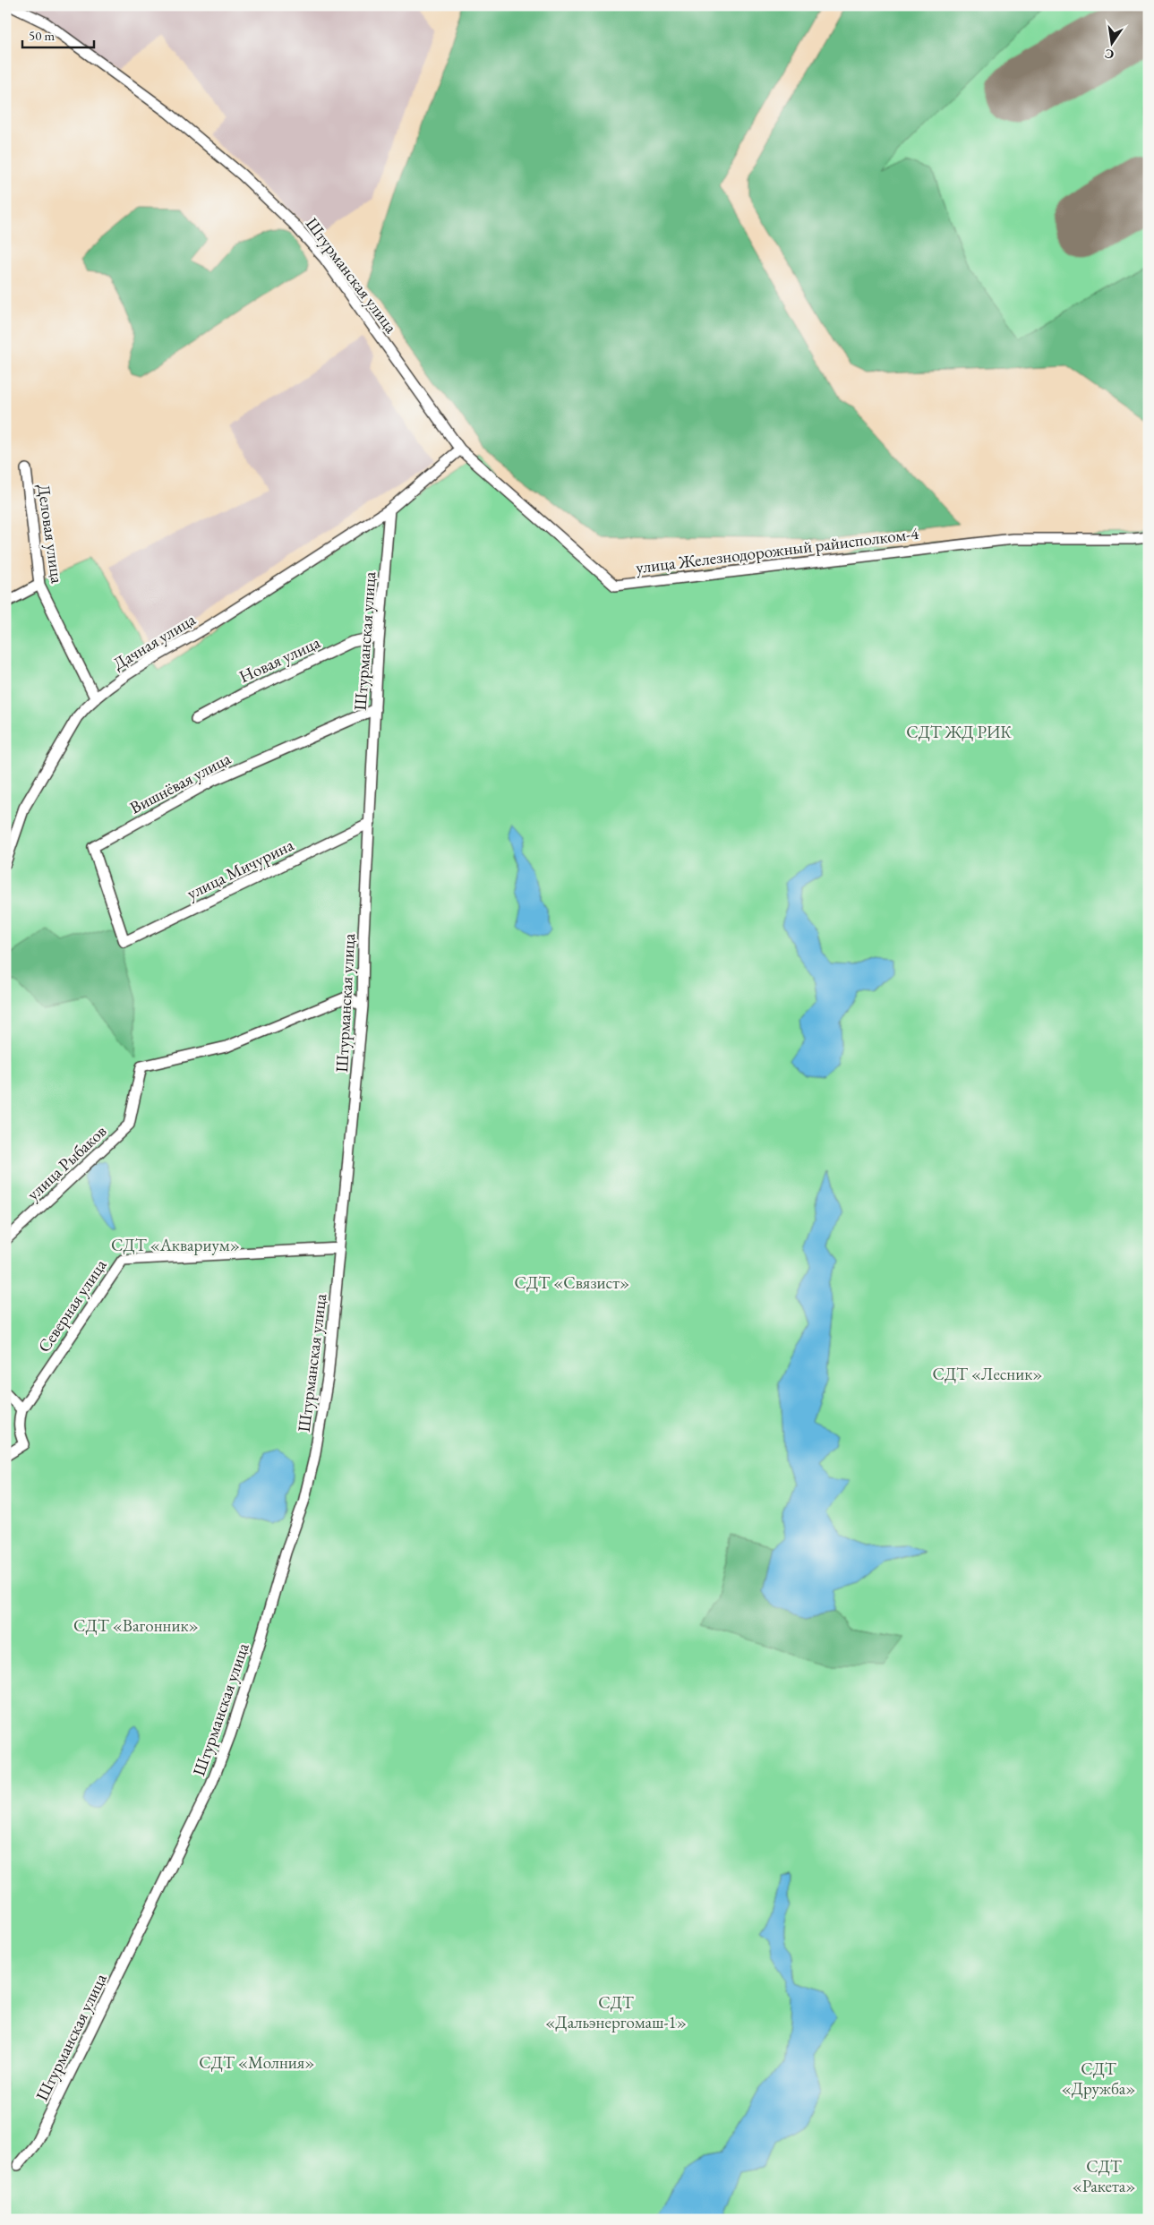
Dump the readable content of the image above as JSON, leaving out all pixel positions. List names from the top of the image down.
{
  "streets": {
    "street": [
      "Штурманская улица",
      "Деловая улица",
      "улица Железнодорожный райисполком-4",
      "Дачная улица",
      "Новая улица",
      "Вишнёвая улица",
      "улица Мичурина",
      "улица Рыбаков",
      "Северная улица"
    ]
  },
  "crossings": [
    ["Штурманская улица", "улица Железнодорожный райисполком-4"],
    ["Штурманская улица", "Дачная улица"],
    ["Штурманская улица", "Новая улица"],
    ["Штурманская улица", "Вишнёвая улица"],
    ["Штурманская улица", "улица Мичурина"],
    ["Штурманская улица", "улица Рыбаков"],
    ["Штурманская улица", "Северная улица"],
    ["Деловая улица", "Дачная улица"],
    ["Вишнёвая улица", "улица Мичурина"]
  ],
  "parks": [
    "СДТ ЖД РИК",
    "СДТ «Аквариум»",
    "СДТ «Связист»",
    "СДТ «Лесник»",
    "СДТ «Вагонник»",
    "СДТ «Дальэнергомаш-1»",
    "СДТ «Молния»",
    "СДТ «Дружба»",
    "СДТ «Ракета»"
  ],
  "scale_bar": "50 m",
  "north": "bottom"
}
